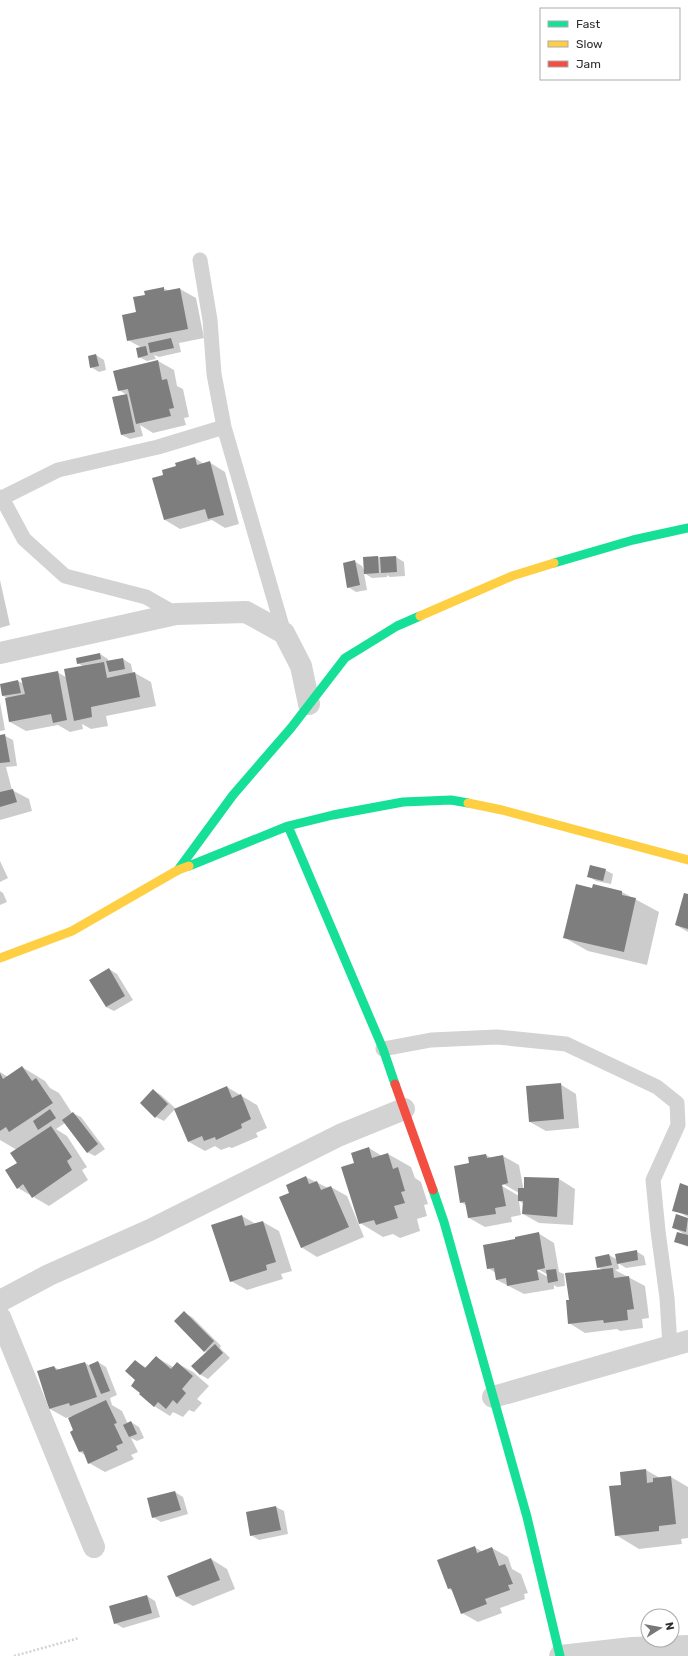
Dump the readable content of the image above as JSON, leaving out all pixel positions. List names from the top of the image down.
{
  "legend": ["Fast", "Slow", "Jam"],
  "north": "right"
}
